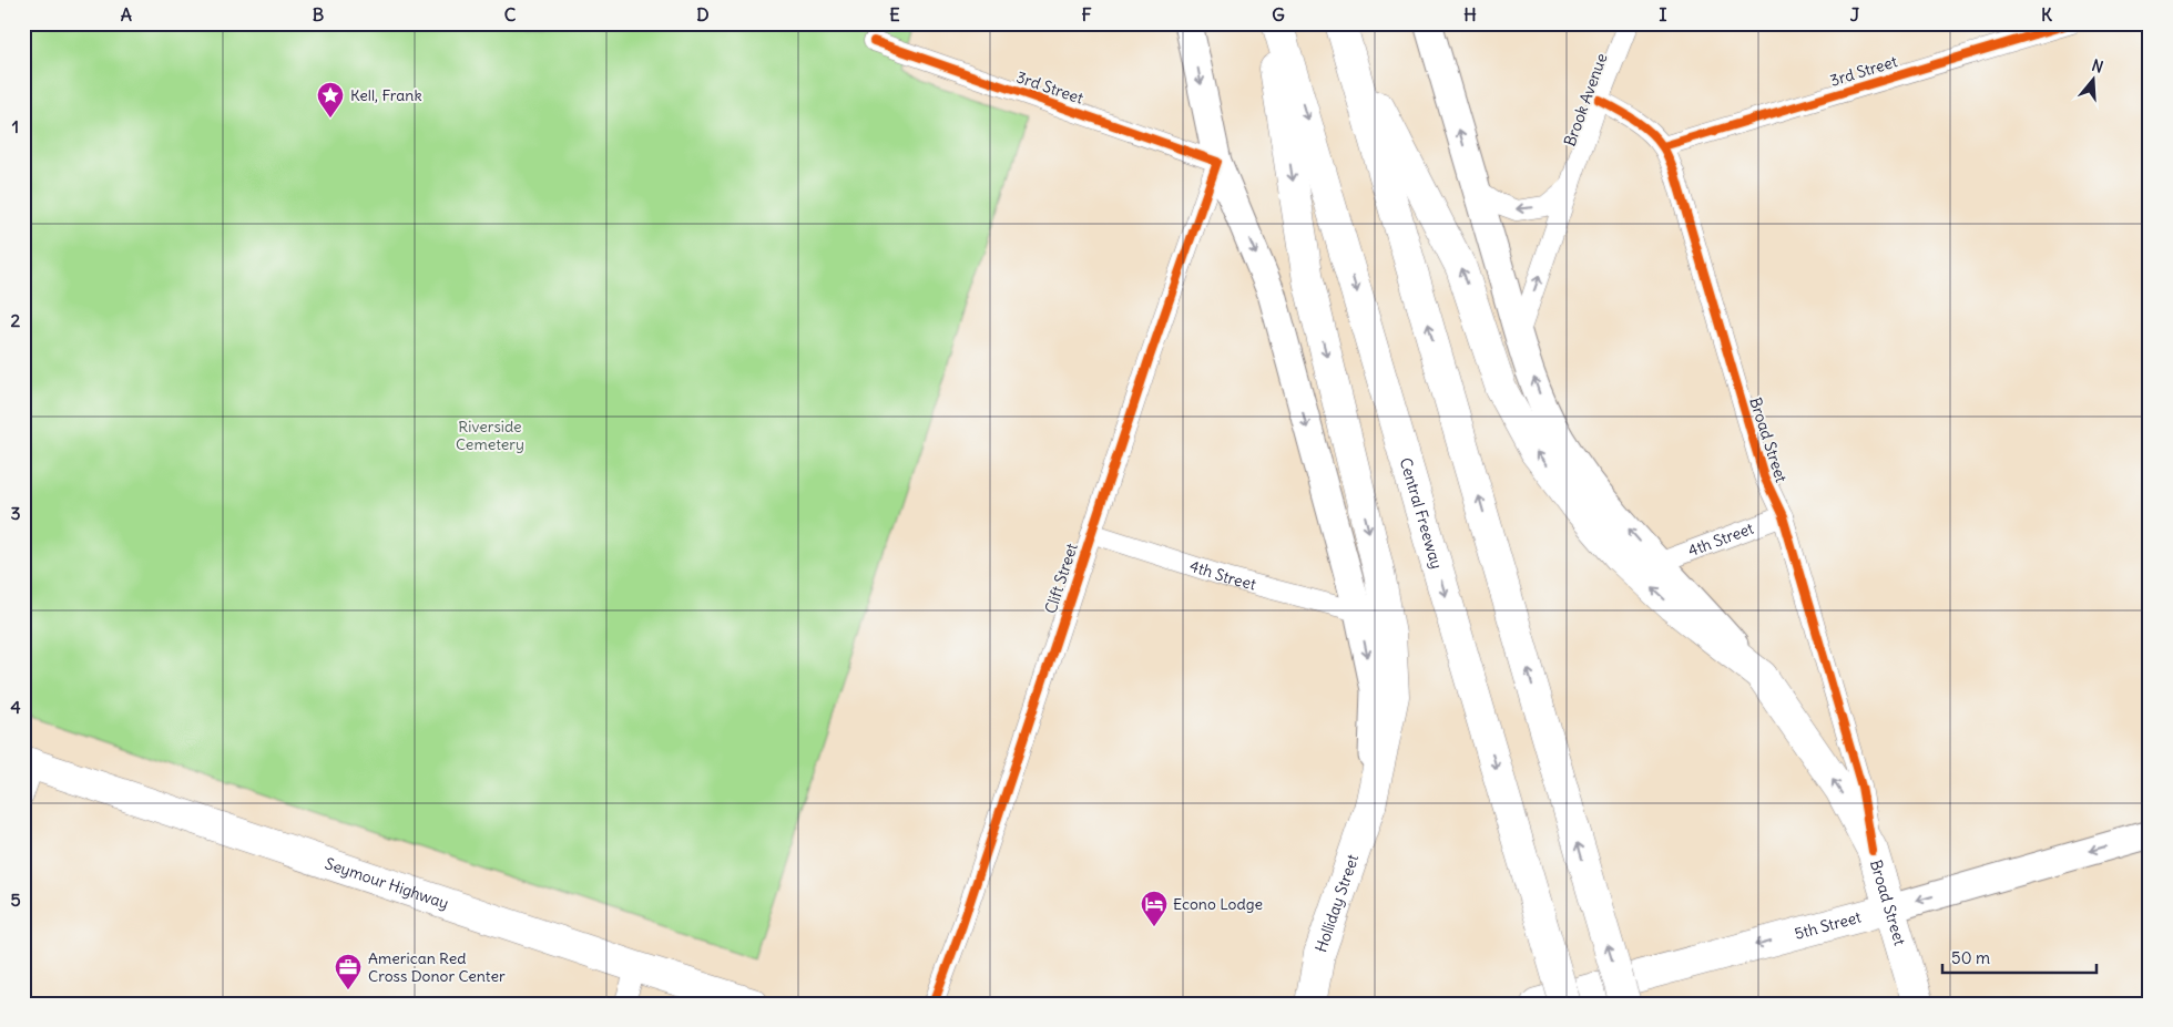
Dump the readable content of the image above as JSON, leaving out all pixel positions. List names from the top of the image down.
{
  "streets": {
    "main road": [
      "Broad Street",
      "Central Freeway",
      "Seymour Highway",
      "Holliday Street",
      "5th Street"
    ],
    "street": [
      "3rd Street",
      "Brook Avenue",
      "4th Street",
      "Clift Street"
    ]
  },
  "crossings": [
    ["3rd Street", "Broad Street"],
    ["3rd Street", "Clift Street"],
    ["Brook Avenue", "Broad Street"],
    ["Broad Street", "4th Street"],
    ["Broad Street", "5th Street"],
    ["4th Street", "Clift Street"]
  ],
  "one_way": ["Brook Avenue", "5th Street"],
  "parks": ["Riverside Cemetery"],
  "places": {
    "place": ["Kell, Frank"],
    "hotel": ["Econo Lodge"],
    "office": ["American Red Cross Donor Center"]
  },
  "scale_bar": "50 m",
  "north": "top",
  "grid": {
    "columns": [
      "A",
      "B",
      "C",
      "D",
      "E",
      "F",
      "G",
      "H",
      "I",
      "J",
      "K"
    ],
    "rows": [
      "1",
      "2",
      "3",
      "4",
      "5"
    ]
  }
}
